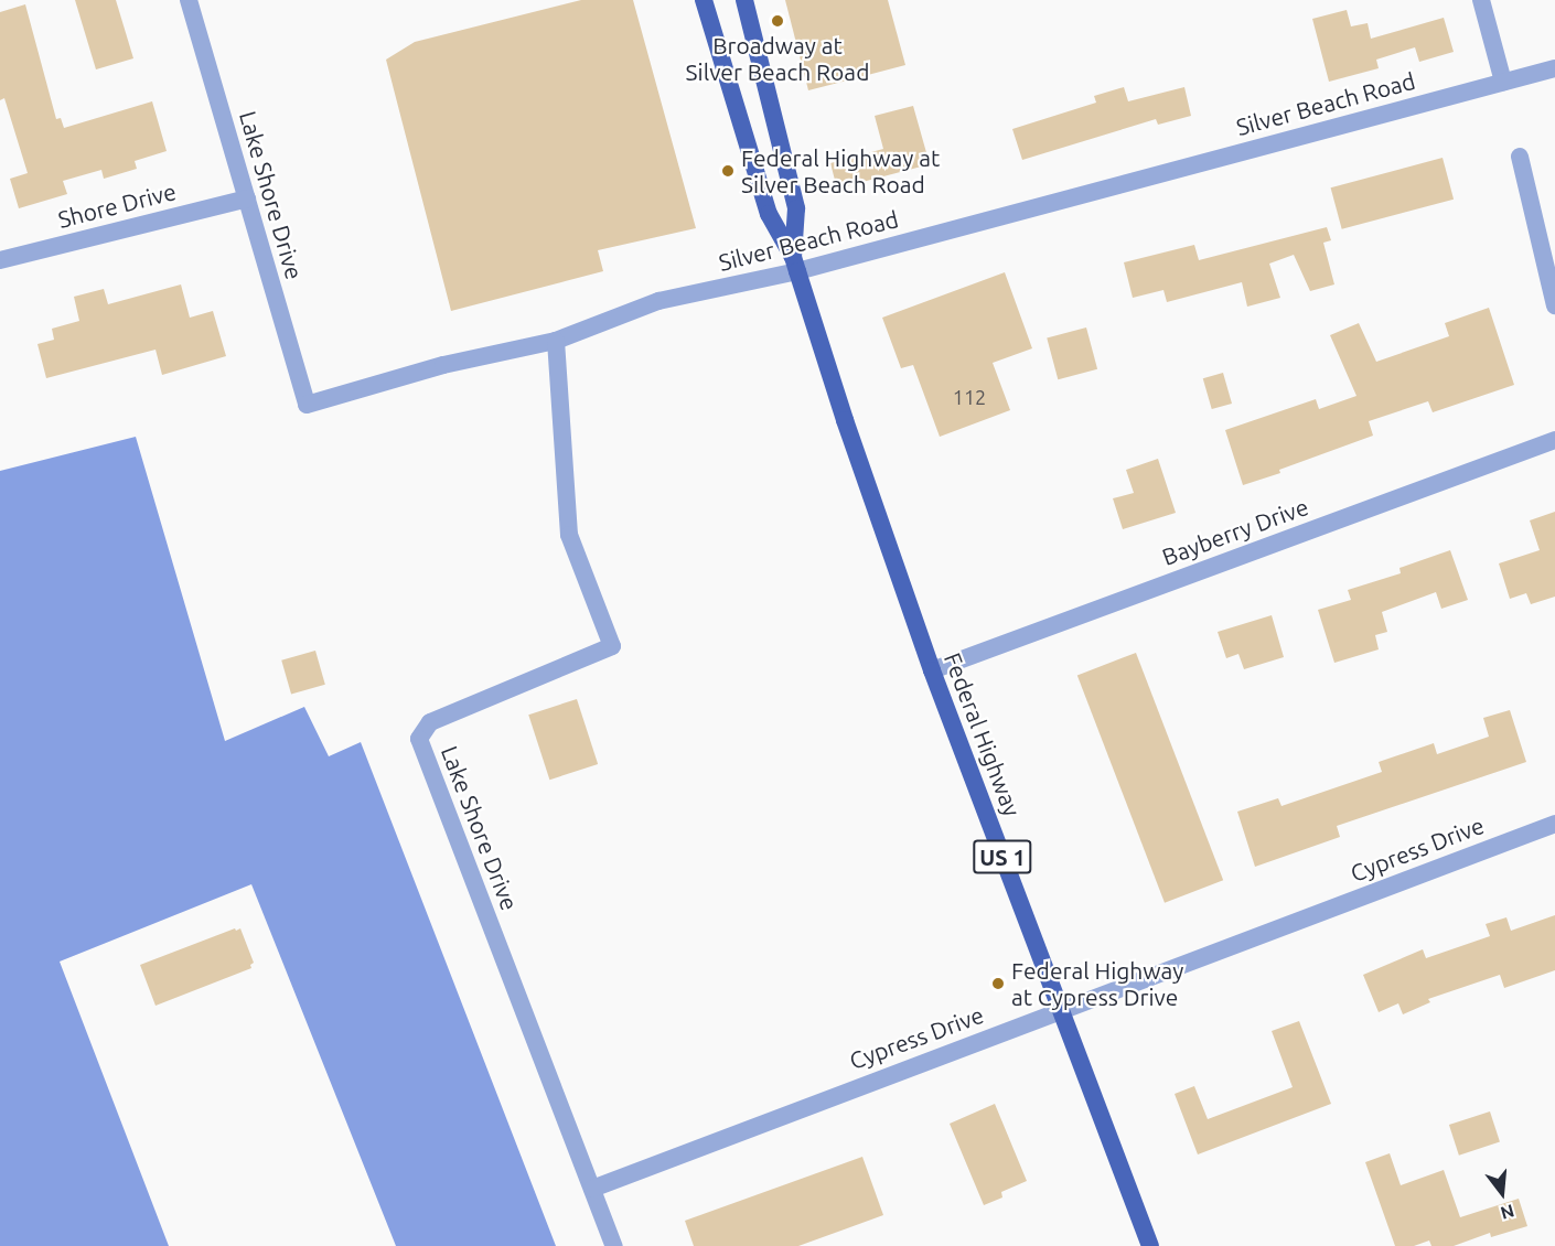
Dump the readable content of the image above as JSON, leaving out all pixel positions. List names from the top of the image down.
{
  "streets": {
    "main road": ["Federal Highway", "US 1"],
    "street": [
      "Silver Beach Road",
      "Lake Shore Drive",
      "Shore Drive",
      "Bayberry Drive",
      "Cypress Drive"
    ]
  },
  "crossings": [
    ["Silver Beach Road", "Lake Shore Drive"],
    ["Silver Beach Road", "Federal Highway"],
    ["Silver Beach Road", "US 1"],
    ["Lake Shore Drive", "Shore Drive"],
    ["Lake Shore Drive", "Cypress Drive"],
    ["Bayberry Drive", "Federal Highway"],
    ["Federal Highway", "Cypress Drive"],
    ["Federal Highway", "US 1"]
  ],
  "places": ["Broadway at Silver Beach Road", "Federal Highway at Silver Beach Road", "Federal Highway at Cypress Drive"],
  "house_numbers": ["112"],
  "north": "bottom"
}
